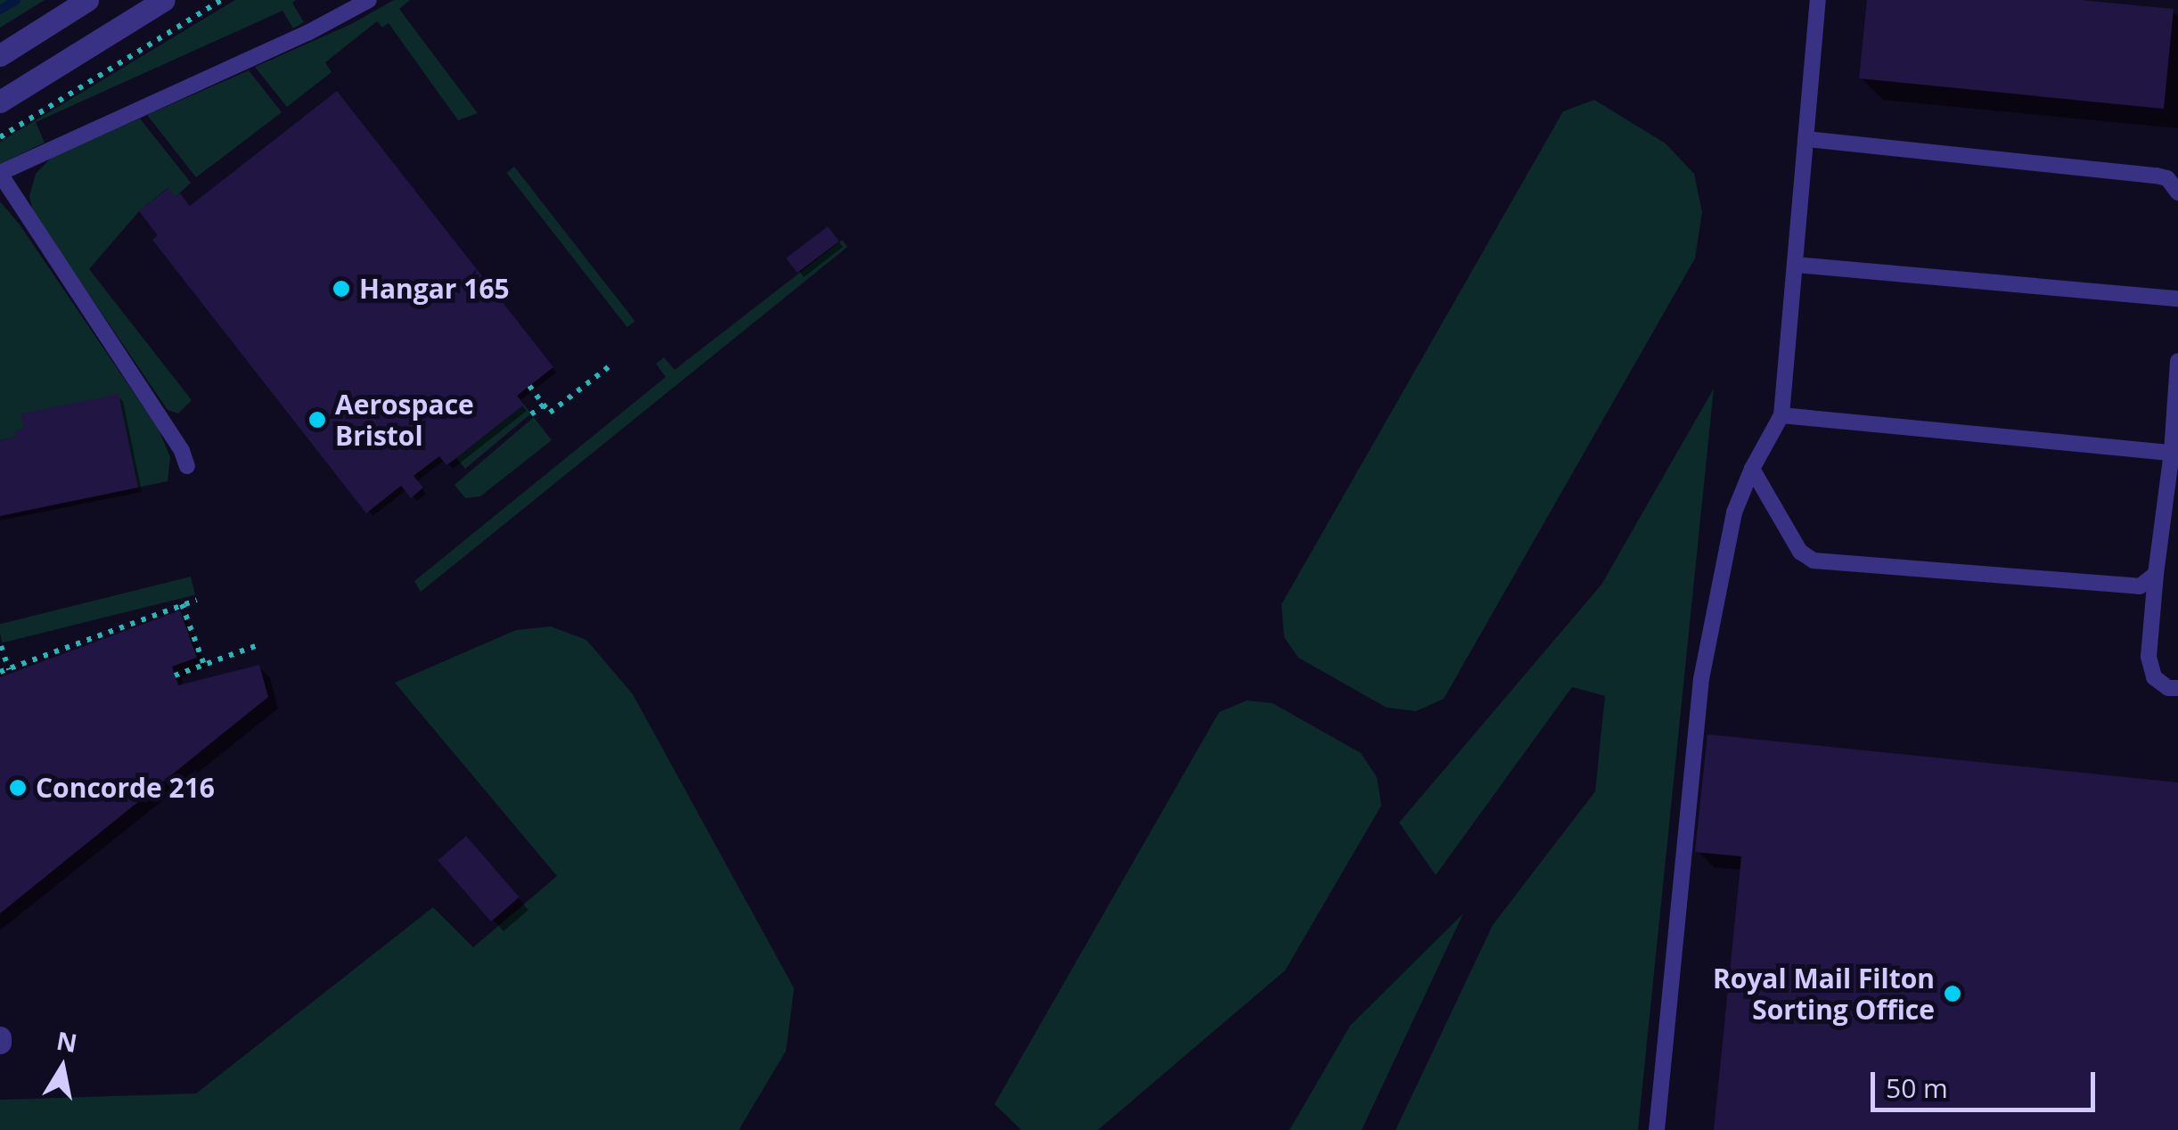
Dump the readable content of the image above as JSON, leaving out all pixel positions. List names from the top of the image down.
{
  "places": [
    "Hangar 165",
    "Aerospace Bristol",
    "Concorde 216",
    "Royal Mail Filton Sorting Office"
  ],
  "scale_bar": "50 m",
  "north": "top"
}
